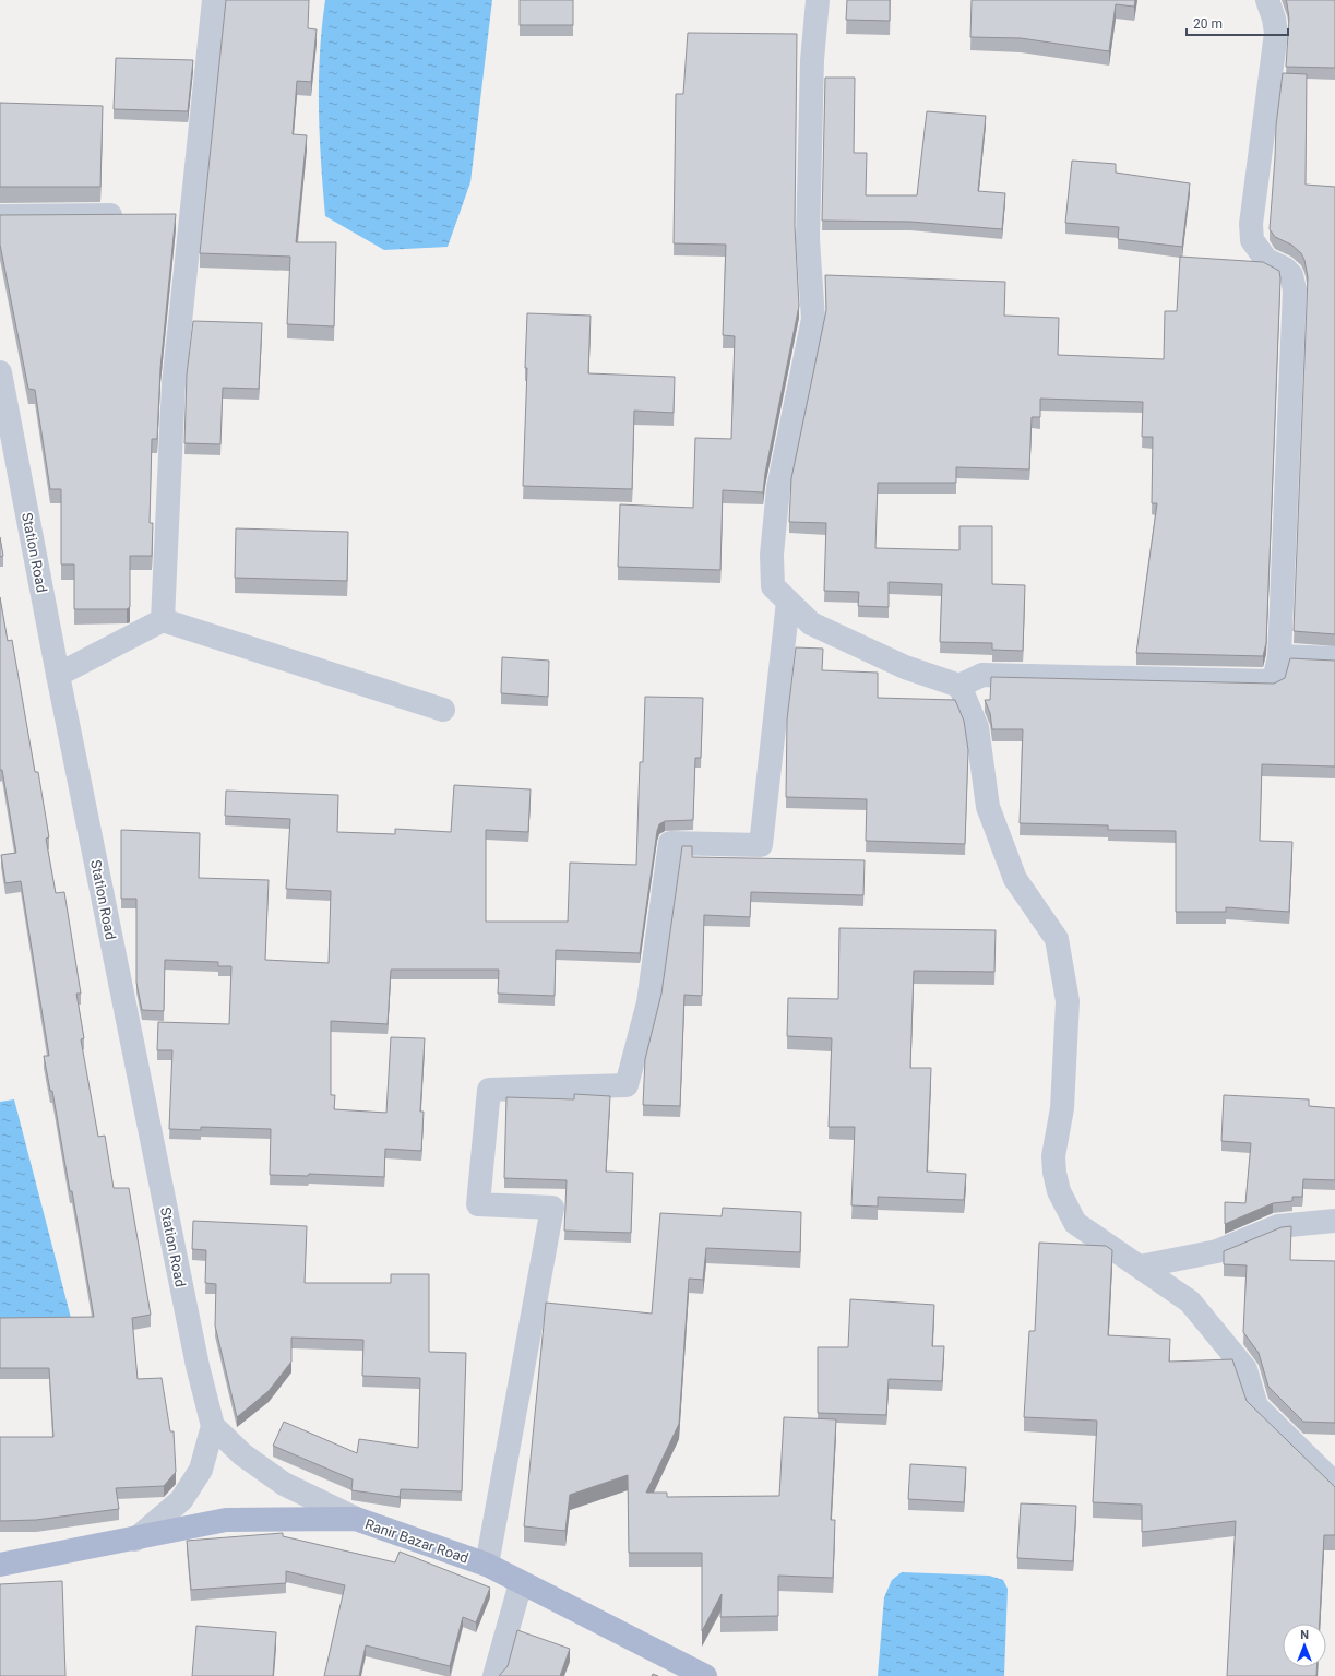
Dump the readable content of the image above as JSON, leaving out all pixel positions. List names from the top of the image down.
{
  "streets": {
    "main road": ["Ranir Bazar Road"],
    "street": ["Station Road"]
  },
  "crossings": [
    ["Station Road", "Ranir Bazar Road"]
  ],
  "scale_bar": "20 m",
  "north": "top"
}
